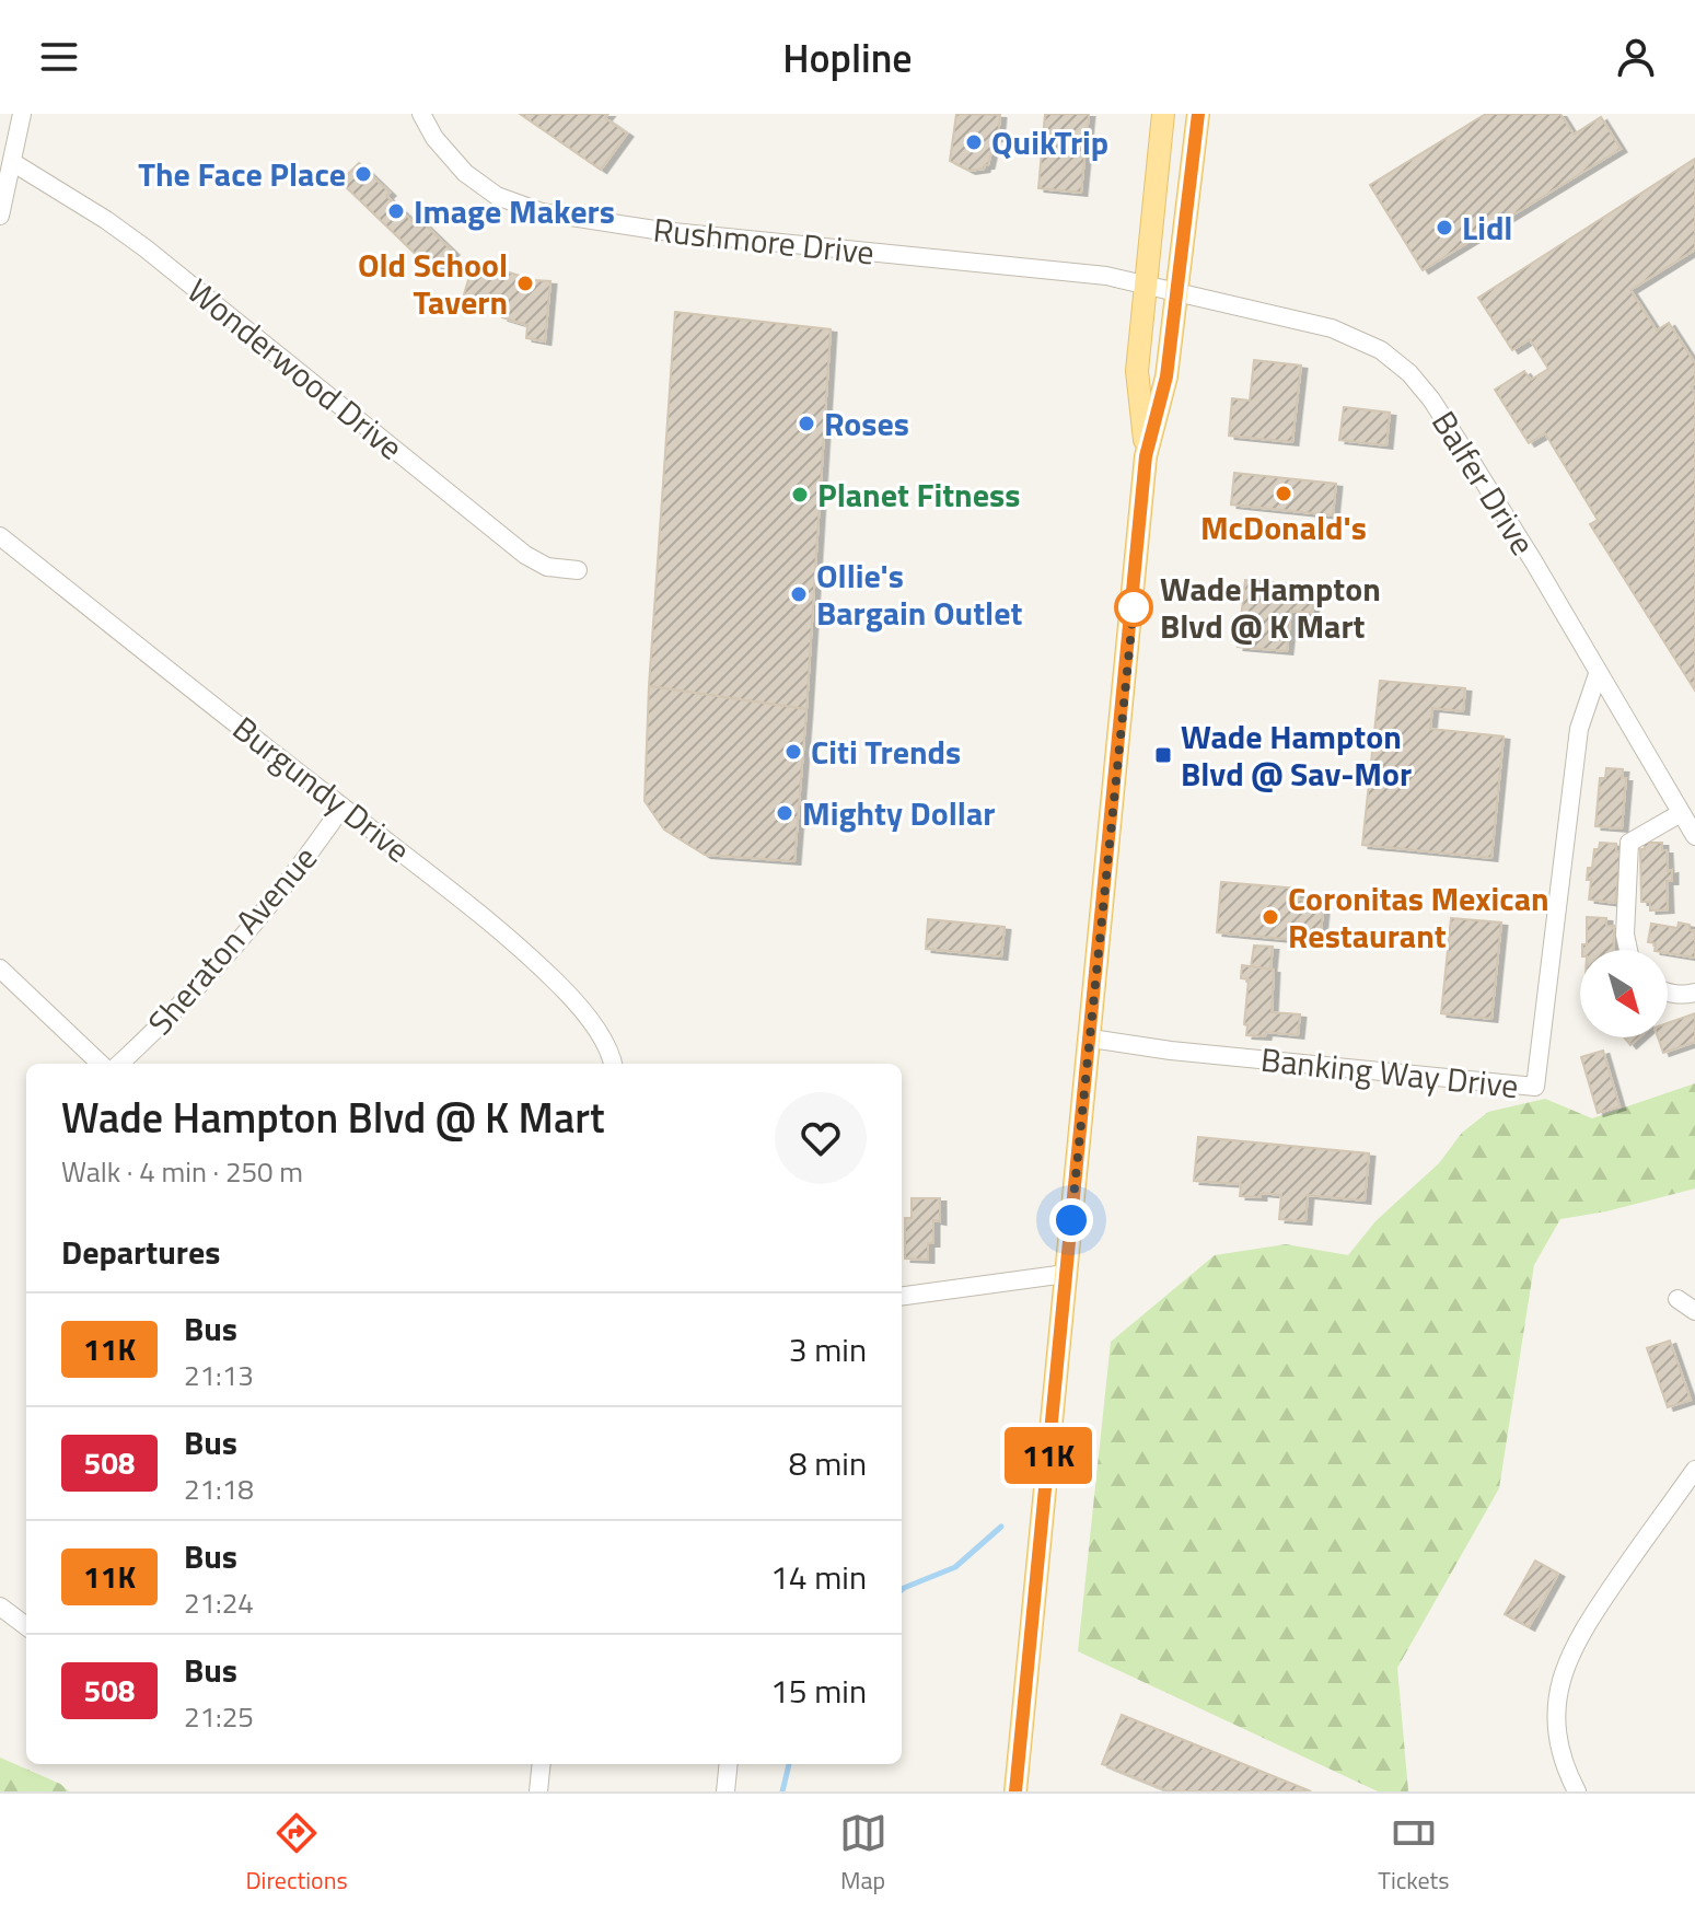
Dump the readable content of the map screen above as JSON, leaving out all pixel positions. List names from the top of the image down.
{
  "streets": {
    "street": [
      "Rushmore Drive",
      "Wonderwood Drive",
      "Balfer Drive",
      "Burgundy Drive",
      "Sheraton Avenue",
      "Banking Way Drive"
    ]
  },
  "crossings": [
    ["Rushmore Drive", "Balfer Drive"],
    ["Balfer Drive", "Banking Way Drive"],
    ["Burgundy Drive", "Sheraton Avenue"]
  ],
  "places": {
    "other": [
      "QuikTrip",
      "The Face Place",
      "Image Makers",
      "Lidl",
      "Old School Tavern",
      "Roses",
      "McDonald's",
      "Planet Fitness",
      "Ollie's Bargain Outlet",
      "Wade Hampton Blvd @ K Mart",
      "Citi Trends",
      "Mighty Dollar",
      "Coronitas Mexican Restaurant"
    ],
    "transit": ["Wade Hampton Blvd @ Sav-Mor"]
  },
  "lines": ["bus line 11K"],
  "north": "bottom right",
  "page": {
    "header": "Hopline",
    "on_map": "11K",
    "heading": [
      ["Wade Hampton Blvd @ K Mart", "Walk · 4 min · 250 m"],
      "Departures"
    ],
    "list": [
      {
        "mark": "11K",
        "name": "Bus",
        "note": "21:13",
        "value": "3 min"
      },
      {
        "mark": "508",
        "name": "Bus",
        "note": "21:18",
        "value": "8 min"
      },
      {
        "mark": "11K",
        "name": "Bus",
        "note": "21:24",
        "value": "14 min"
      },
      {
        "mark": "508",
        "name": "Bus",
        "note": "21:25",
        "value": "15 min"
      }
    ],
    "tabs": ["Directions", "Map", "Tickets"]
  }
}
